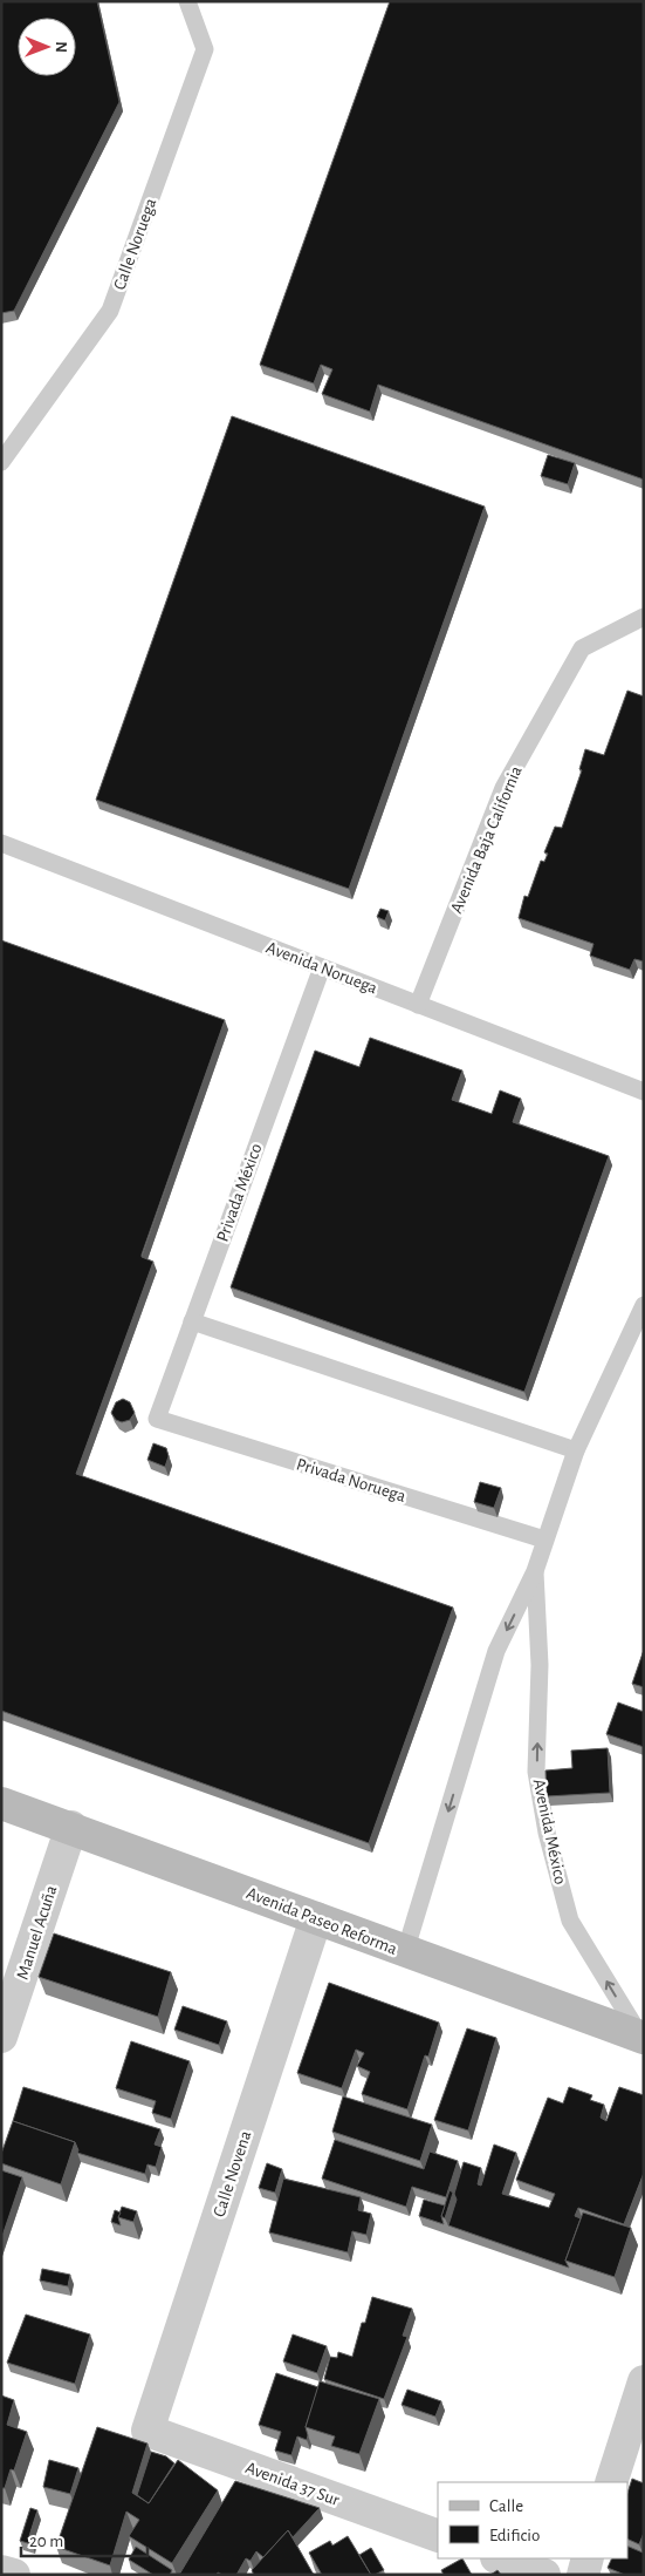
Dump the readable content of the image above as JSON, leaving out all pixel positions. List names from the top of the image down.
{
  "streets": {
    "main road": ["Avenida Paseo Reforma"],
    "street": ["Manuel Acuña", "Calle Novena", "Avenida 37 Sur"],
    "lane": [
      "Calle Noruega",
      "Avenida Baja California",
      "Avenida Noruega",
      "Privada México",
      "Privada Noruega",
      "Avenida México"
    ]
  },
  "crossings": [
    ["Avenida Baja California", "Avenida Noruega"],
    ["Avenida Noruega", "Privada México"],
    ["Privada México", "Privada Noruega"],
    ["Privada Noruega", "Avenida México"],
    ["Avenida México", "Avenida Paseo Reforma"],
    ["Avenida Paseo Reforma", "Manuel Acuña"],
    ["Avenida Paseo Reforma", "Calle Novena"],
    ["Calle Novena", "Avenida 37 Sur"]
  ],
  "legend": ["Calle", "Edificio"],
  "scale_bar": "20 m",
  "north": "right"
}
